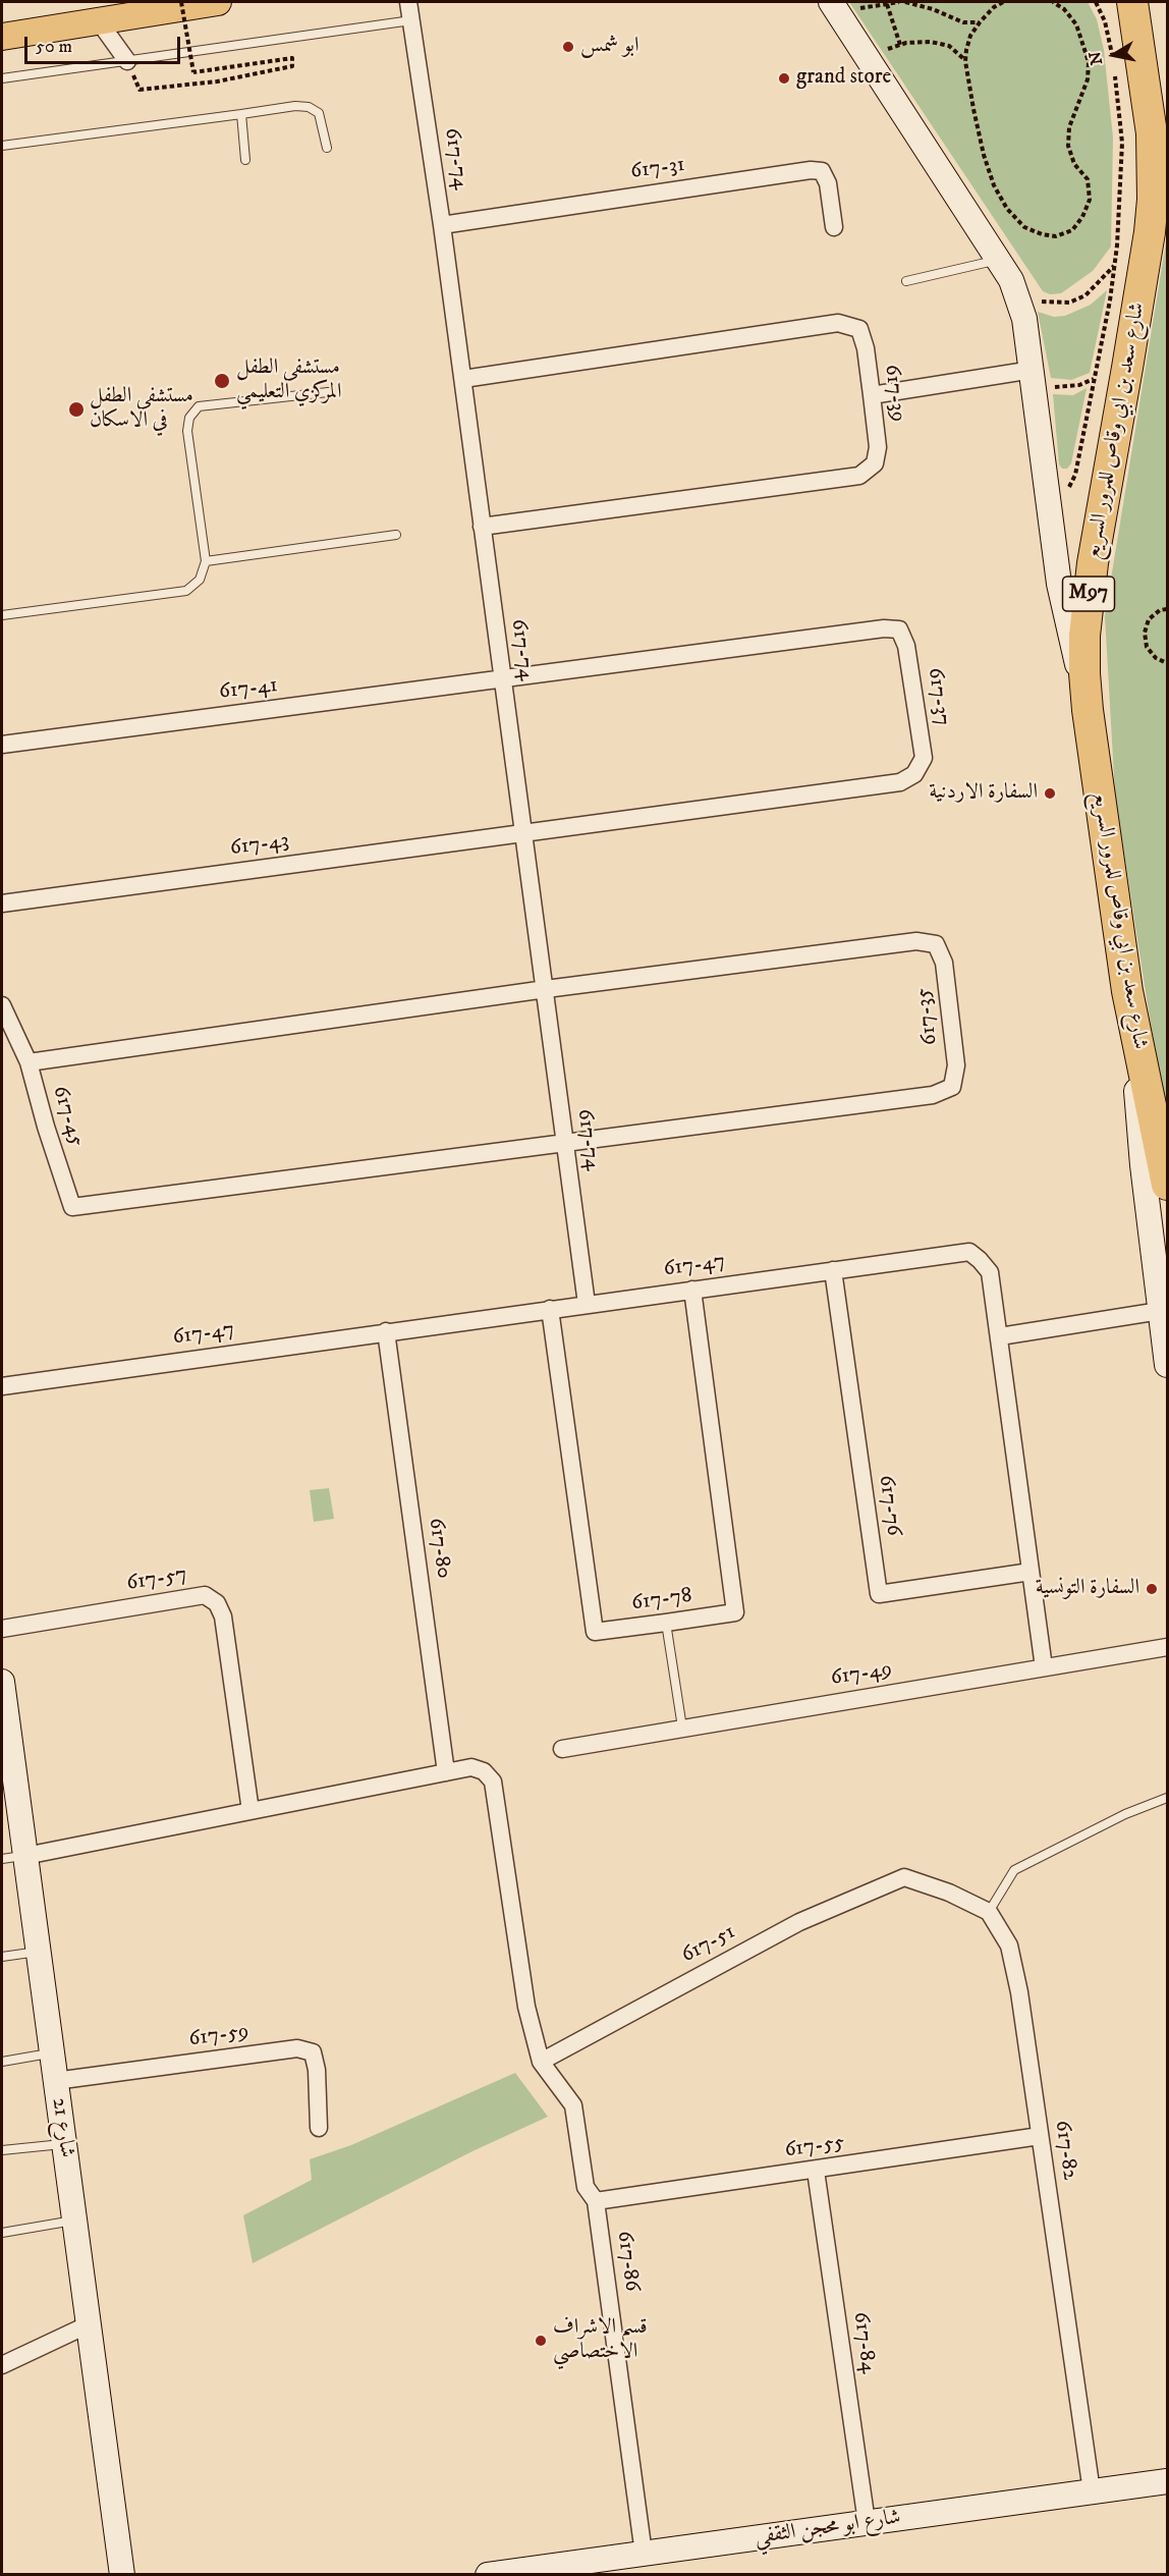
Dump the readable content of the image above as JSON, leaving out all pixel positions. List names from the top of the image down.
{
  "streets": {
    "highway": ["شارع سعد بن ابي وقاص للمرور السريع", "M97"],
    "street": [
      "617-74",
      "617-31",
      "617-39",
      "617-41",
      "617-37",
      "617-43",
      "617-35",
      "617-45",
      "617-47",
      "617-76",
      "617-80",
      "617-57",
      "617-78",
      "617-49",
      "617-51",
      "617-59",
      "شارع 21",
      "617-55",
      "617-82",
      "617-86",
      "617-84",
      "شارع ابو محجن الثقفي"
    ]
  },
  "crossings": [
    ["617-74", "617-31"],
    ["617-74", "617-39"],
    ["617-74", "617-41"],
    ["617-74", "617-37"],
    ["617-74", "617-43"],
    ["617-74", "617-35"],
    ["617-74", "617-45"],
    ["617-74", "617-47"],
    ["617-41", "617-37"],
    ["617-37", "617-43"],
    ["617-35", "617-45"],
    ["617-47", "617-76"],
    ["617-47", "617-80"],
    ["617-47", "617-78"],
    ["617-47", "617-49"],
    ["617-51", "617-82"],
    ["617-51", "617-86"],
    ["617-59", "شارع 21"],
    ["617-55", "617-82"],
    ["617-55", "617-86"],
    ["617-55", "617-84"],
    ["617-82", "شارع ابو محجن الثقفي"],
    ["617-86", "شارع ابو محجن الثقفي"],
    ["617-84", "شارع ابو محجن الثقفي"]
  ],
  "places": [
    "ابو شمس",
    "grand store",
    "مستشفى الطفل المركزي التعليمي",
    "مستشفى الطفل في الاسكان",
    "السفارة الاردنية",
    "السفارة التونسية",
    "قسم الاشراف الاختصاصي"
  ],
  "scale_bar": "50 m",
  "north": "left"
}
